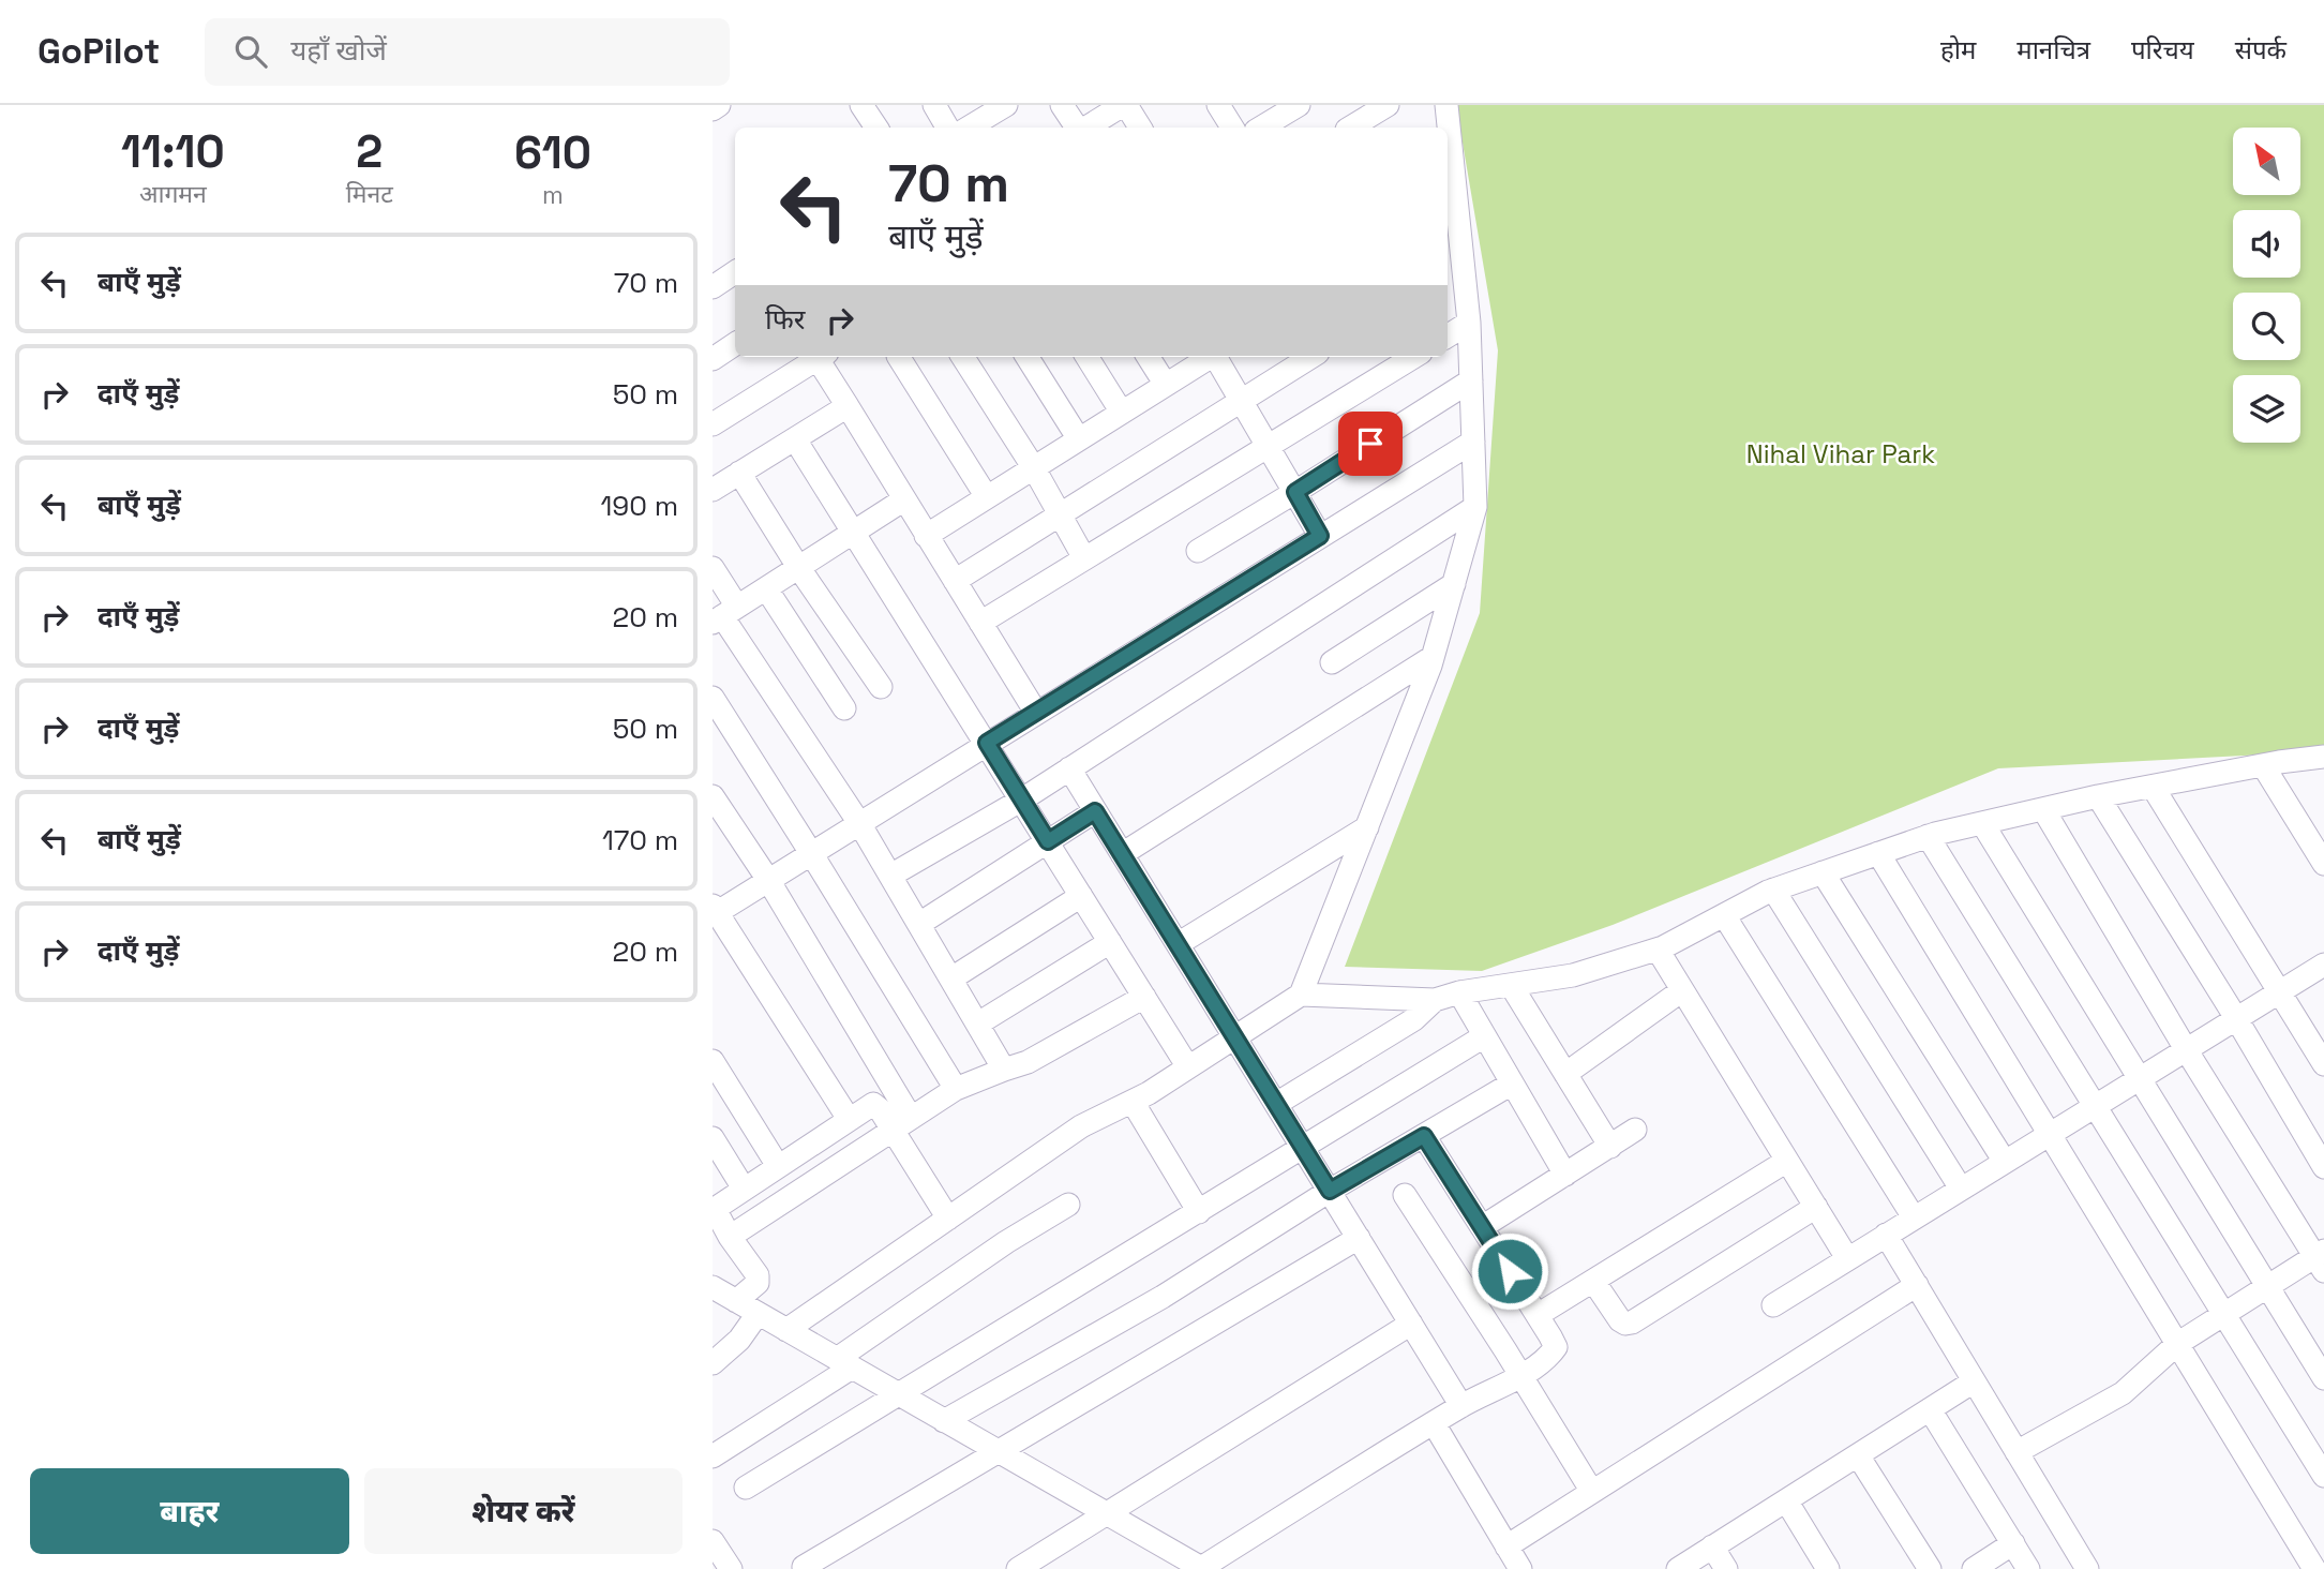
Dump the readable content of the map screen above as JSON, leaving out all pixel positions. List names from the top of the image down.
{
  "parks": ["Nihal Vihar Park"],
  "north": "top left",
  "page": {
    "header": "GoPilot",
    "search": "यहाँ खोजें",
    "nav": [
      "होम",
      "मानचित्र",
      "परिचय",
      "संपर्क"
    ],
    "eta": [
      "11:10",
      "आगमन",
      "2",
      "मिनट",
      "610",
      "m"
    ],
    "turn": ["70 m", "बाएँ मुड़ें"],
    "list": [
      {
        "name": "बाएँ मुड़ें",
        "value": "70 m"
      },
      {
        "name": "दाएँ मुड़ें",
        "value": "50 m"
      },
      {
        "name": "बाएँ मुड़ें",
        "value": "190 m"
      },
      {
        "name": "दाएँ मुड़ें",
        "value": "20 m"
      },
      {
        "name": "दाएँ मुड़ें",
        "value": "50 m"
      },
      {
        "name": "बाएँ मुड़ें",
        "value": "170 m"
      },
      {
        "name": "दाएँ मुड़ें",
        "value": "20 m"
      }
    ],
    "then": "फिर",
    "buttons": ["बाहर", "शेयर करें"]
  }
}
